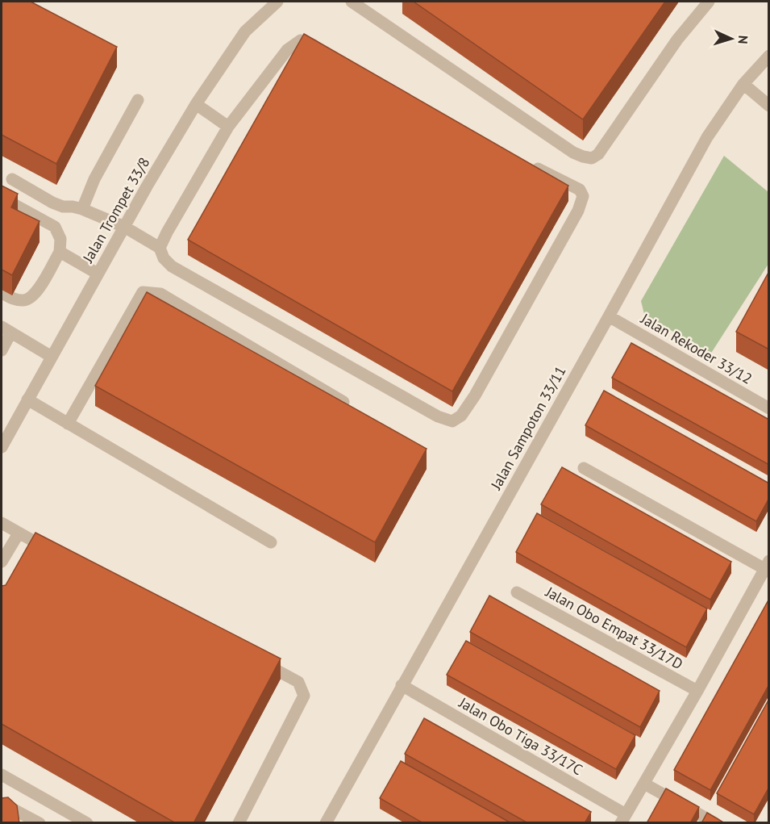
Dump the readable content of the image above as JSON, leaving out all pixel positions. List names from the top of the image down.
{
  "streets": {
    "street": [
      "Jalan Trompet 33/8",
      "Jalan Rekoder 33/12",
      "Jalan Sampoton 33/11",
      "Jalan Obo Empat 33/17D",
      "Jalan Obo Tiga 33/17C"
    ]
  },
  "crossings": [
    ["Jalan Rekoder 33/12", "Jalan Sampoton 33/11"],
    ["Jalan Sampoton 33/11", "Jalan Obo Tiga 33/17C"]
  ],
  "north": "right"
}
